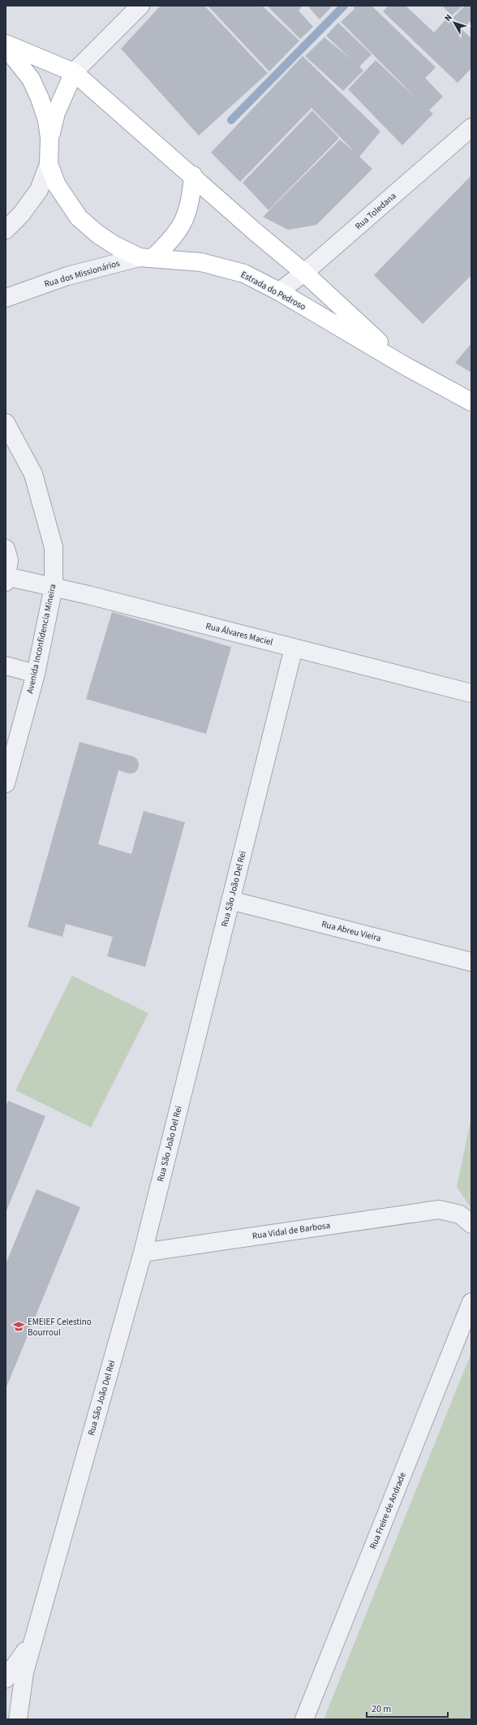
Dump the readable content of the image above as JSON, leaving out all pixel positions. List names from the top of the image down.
{
  "streets": {
    "main road": ["Estrada do Pedroso"],
    "street": [
      "Rua Toledana",
      "Rua dos Missionários",
      "Rua Álvares Maciel",
      "Avenida Inconfidencia Mineira",
      "Rua São João Del Rei",
      "Rua Abreu Vieira",
      "Rua Vidal de Barbosa",
      "Rua Freire de Andrade"
    ]
  },
  "crossings": [
    ["Rua Toledana", "Estrada do Pedroso"],
    ["Rua dos Missionários", "Estrada do Pedroso"],
    ["Rua Álvares Maciel", "Avenida Inconfidencia Mineira"],
    ["Rua Álvares Maciel", "Rua São João Del Rei"],
    ["Rua São João Del Rei", "Rua Abreu Vieira"],
    ["Rua São João Del Rei", "Rua Vidal de Barbosa"]
  ],
  "places": {
    "school or university": ["EMEIEF Celestino Bourroul"]
  },
  "scale_bar": "20 m",
  "north": "top left"
}
